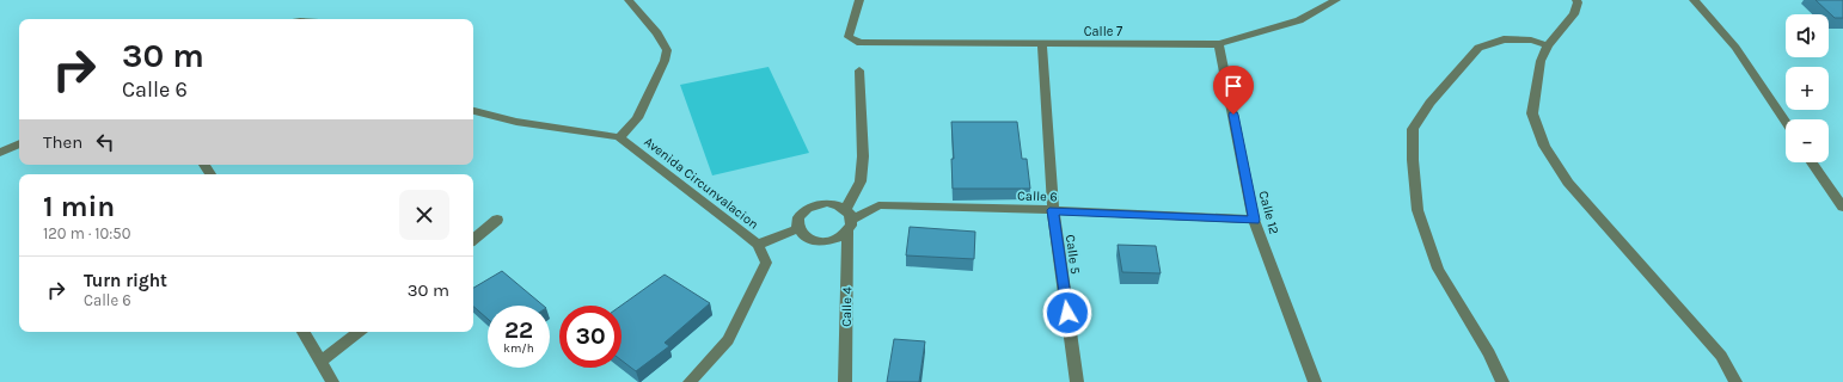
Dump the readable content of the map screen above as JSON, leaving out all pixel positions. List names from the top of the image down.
{
  "streets": {
    "street": [
      "Calle 7",
      "Avenida Circunvalacion",
      "Calle 6",
      "Calle 12",
      "Calle 5",
      "Calle 4"
    ]
  },
  "crossings": [
    ["Calle 7", "Calle 12"],
    ["Calle 7", "Calle 5"],
    ["Calle 6", "Calle 12"],
    ["Calle 6", "Calle 5"],
    ["Calle 6", "Calle 4"]
  ],
  "page": {
    "map_buttons": ["+", "−"],
    "turn": ["30 m", "Calle 6"],
    "then": "Then",
    "heading": ["1 min", "120 m · 10:50"],
    "list": [
      {
        "name": "Turn right",
        "note": "Calle 6",
        "value": "30 m"
      }
    ],
    "speed": "22 km/h",
    "limit": "30"
  }
}
